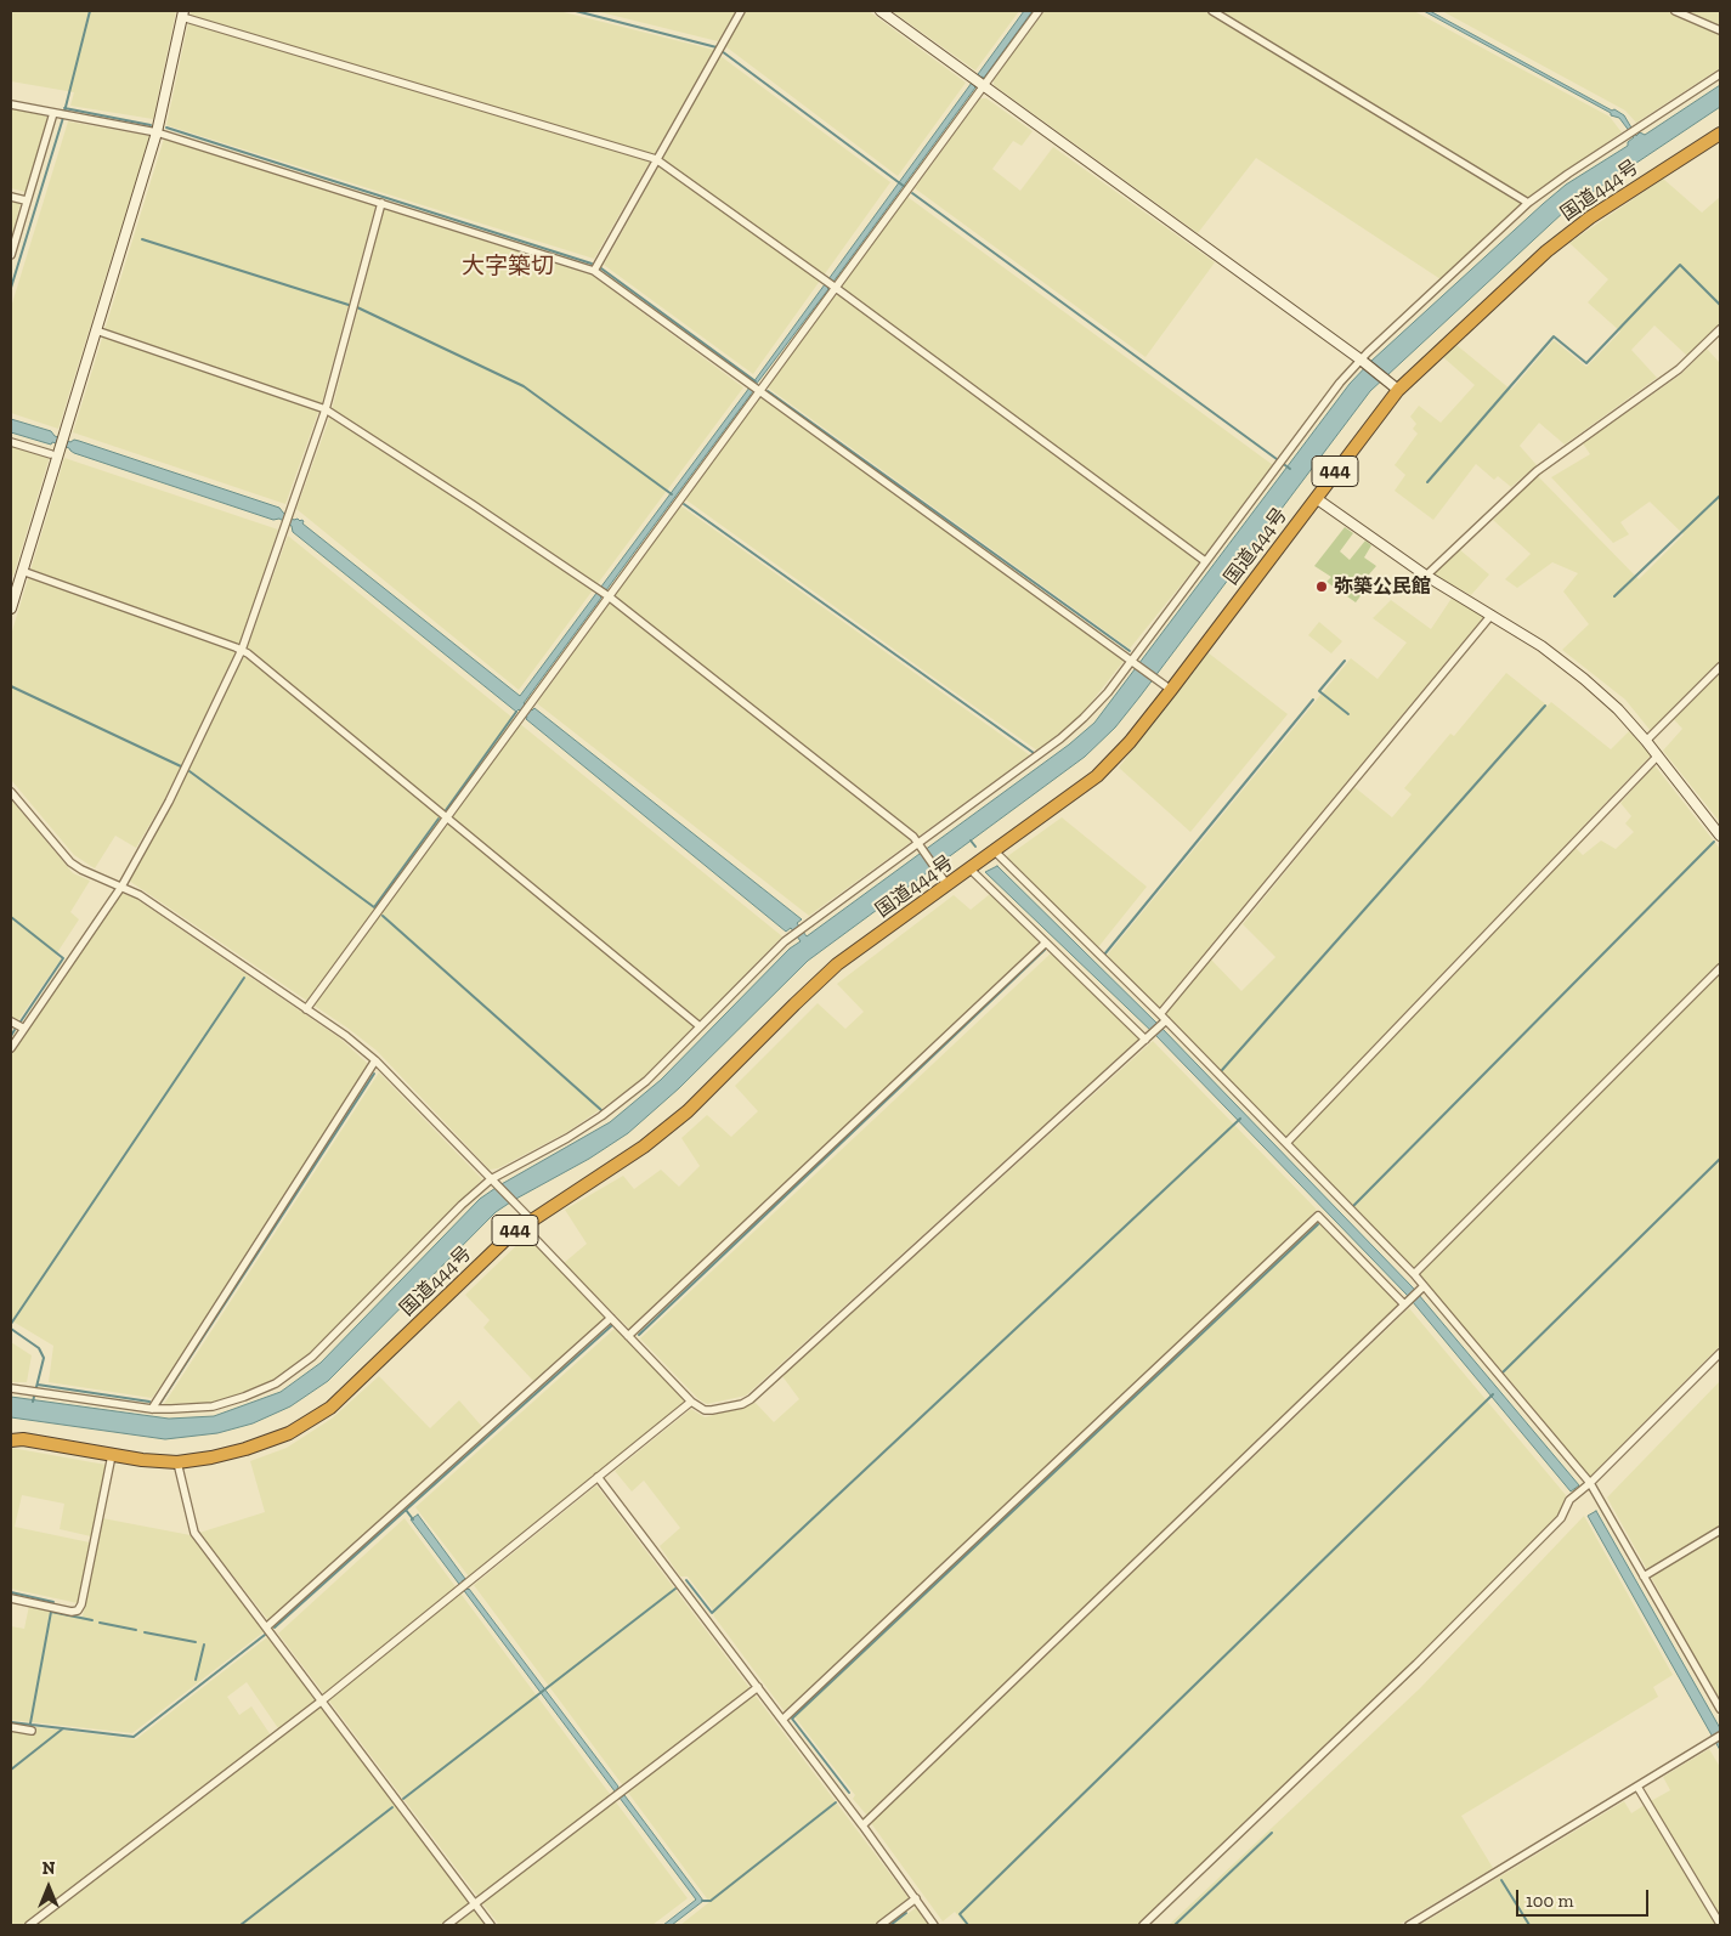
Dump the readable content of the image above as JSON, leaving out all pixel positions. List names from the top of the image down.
{
  "streets": {
    "highway": ["国道444号", "444"]
  },
  "districts": ["大字築切"],
  "places": ["弥築公民館"],
  "scale_bar": "100 m",
  "north": "top"
}
